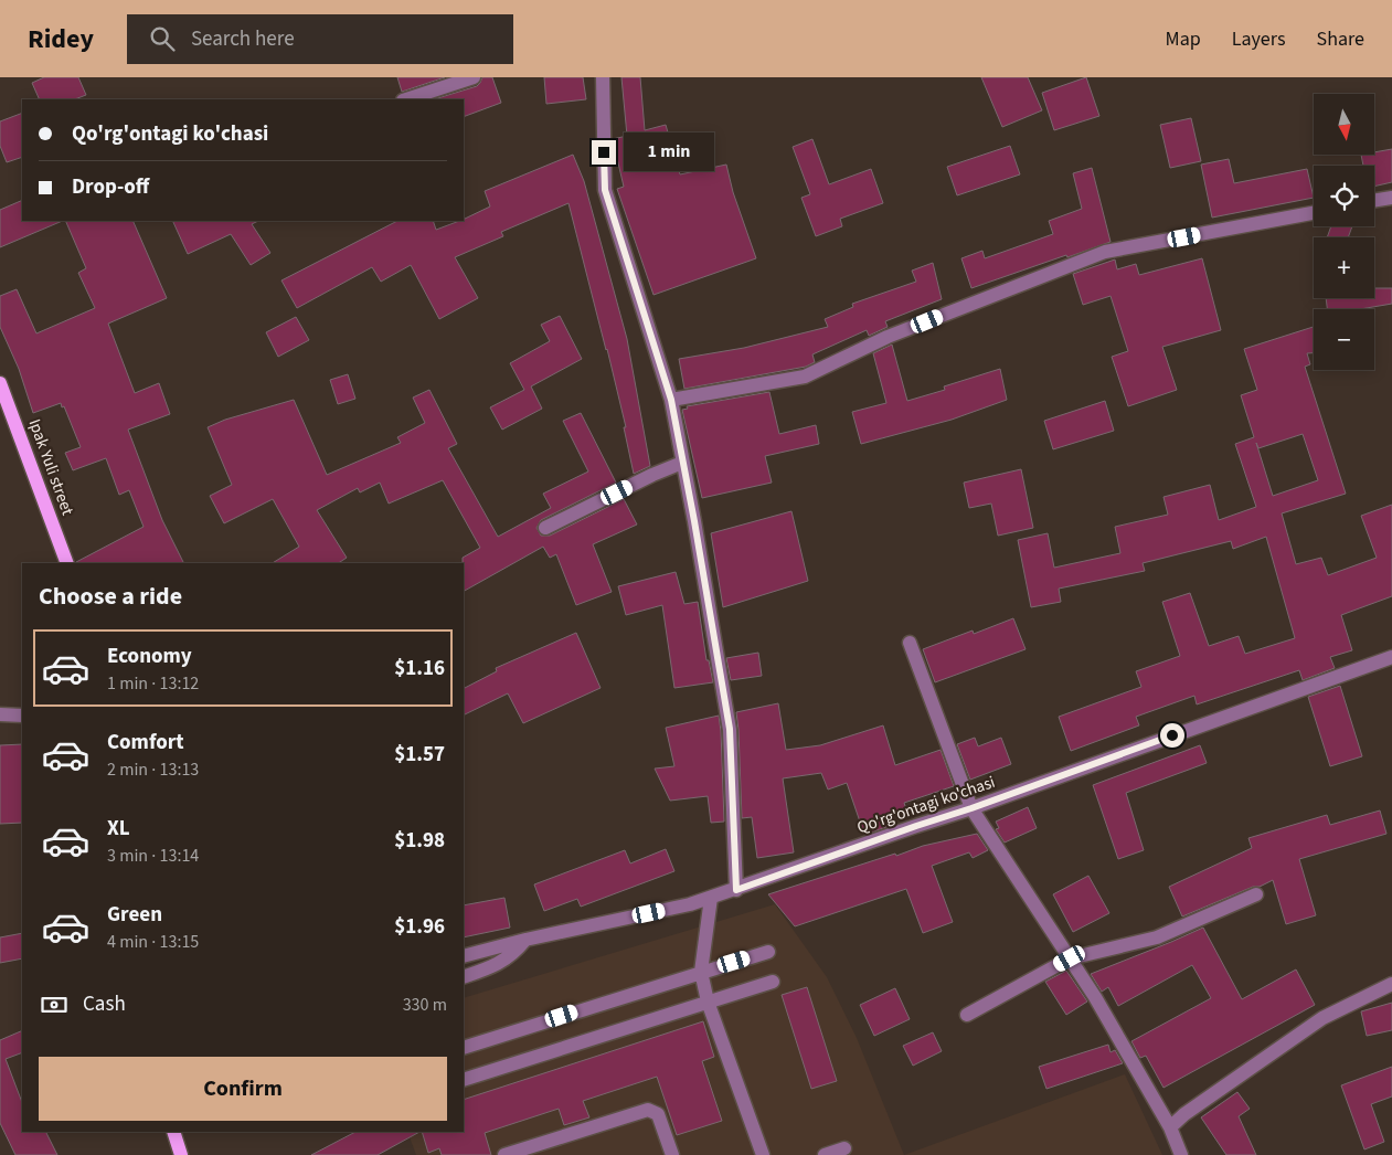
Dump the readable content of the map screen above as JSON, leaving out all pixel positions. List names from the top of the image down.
{
  "streets": {
    "main road": ["Ipak Yuli street"],
    "street": ["Qo'rg'ontagi ko'chasi"]
  },
  "north": "bottom",
  "page": {
    "header": "Ridey",
    "search": "Search here",
    "nav": ["Map", "Layers", "Share"],
    "map_buttons": ["+", "−"],
    "banner": ["Qo'rg'ontagi ko'chasi", "Drop-off"],
    "bubble": "1 min",
    "heading": "Choose a ride",
    "list": [
      {
        "name": "Economy",
        "note": "1 min · 13:12",
        "value": "$1.16"
      },
      {
        "name": "Comfort",
        "note": "2 min · 13:13",
        "value": "$1.57"
      },
      {
        "name": "XL",
        "note": "3 min · 13:14",
        "value": "$1.98"
      },
      {
        "name": "Green",
        "note": "4 min · 13:15",
        "value": "$1.96"
      }
    ],
    "pay": ["Cash", "330 m"],
    "buttons": "Confirm"
  }
}
